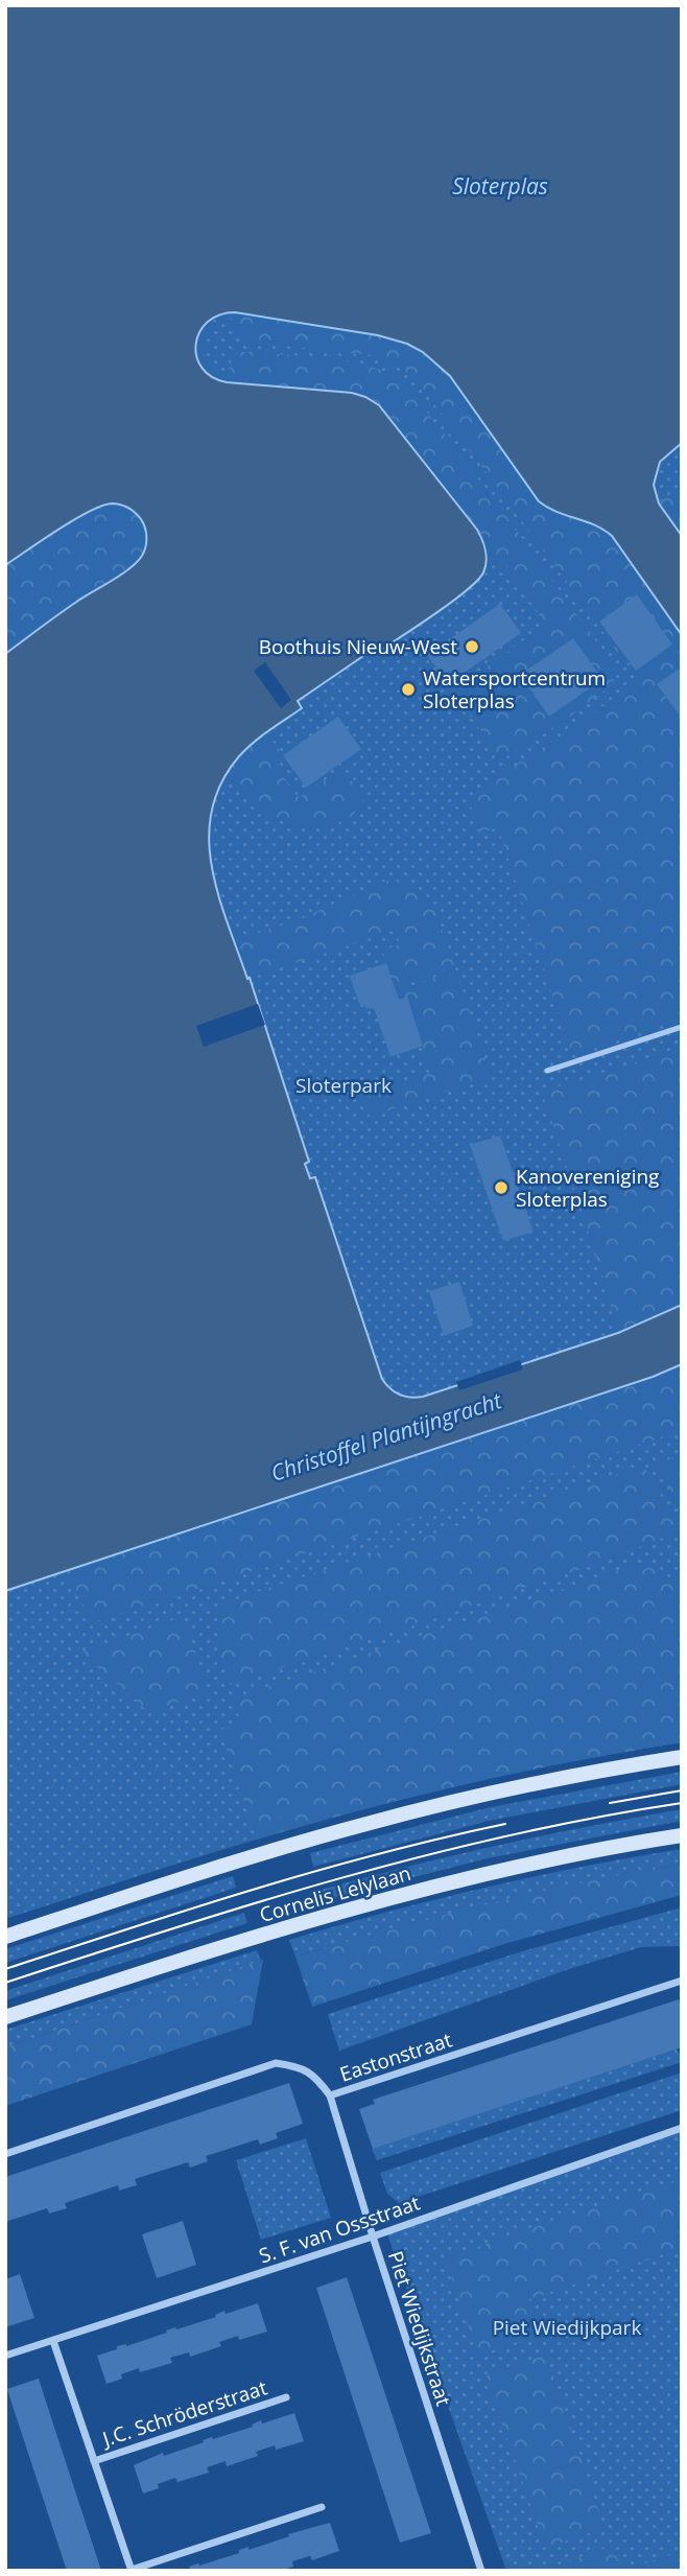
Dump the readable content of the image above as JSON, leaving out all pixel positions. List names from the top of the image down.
{
  "streets": {
    "main road": ["Cornelis Lelylaan"],
    "street": [
      "Eastonstraat",
      "S. F. van Ossstraat",
      "Piet Wiedijkstraat",
      "J.C. Schröderstraat"
    ]
  },
  "crossings": [
    ["Eastonstraat", "Piet Wiedijkstraat"],
    ["S. F. van Ossstraat", "Piet Wiedijkstraat"],
    ["S. F. van Ossstraat", "J.C. Schröderstraat"]
  ],
  "water": ["Sloterplas", "Christoffel Plantijngracht"],
  "parks": ["Sloterpark", "Piet Wiedijkpark"],
  "places": ["Boothuis Nieuw-West", "Watersportcentrum Sloterplas", "Kanovereniging Sloterplas"]
}
